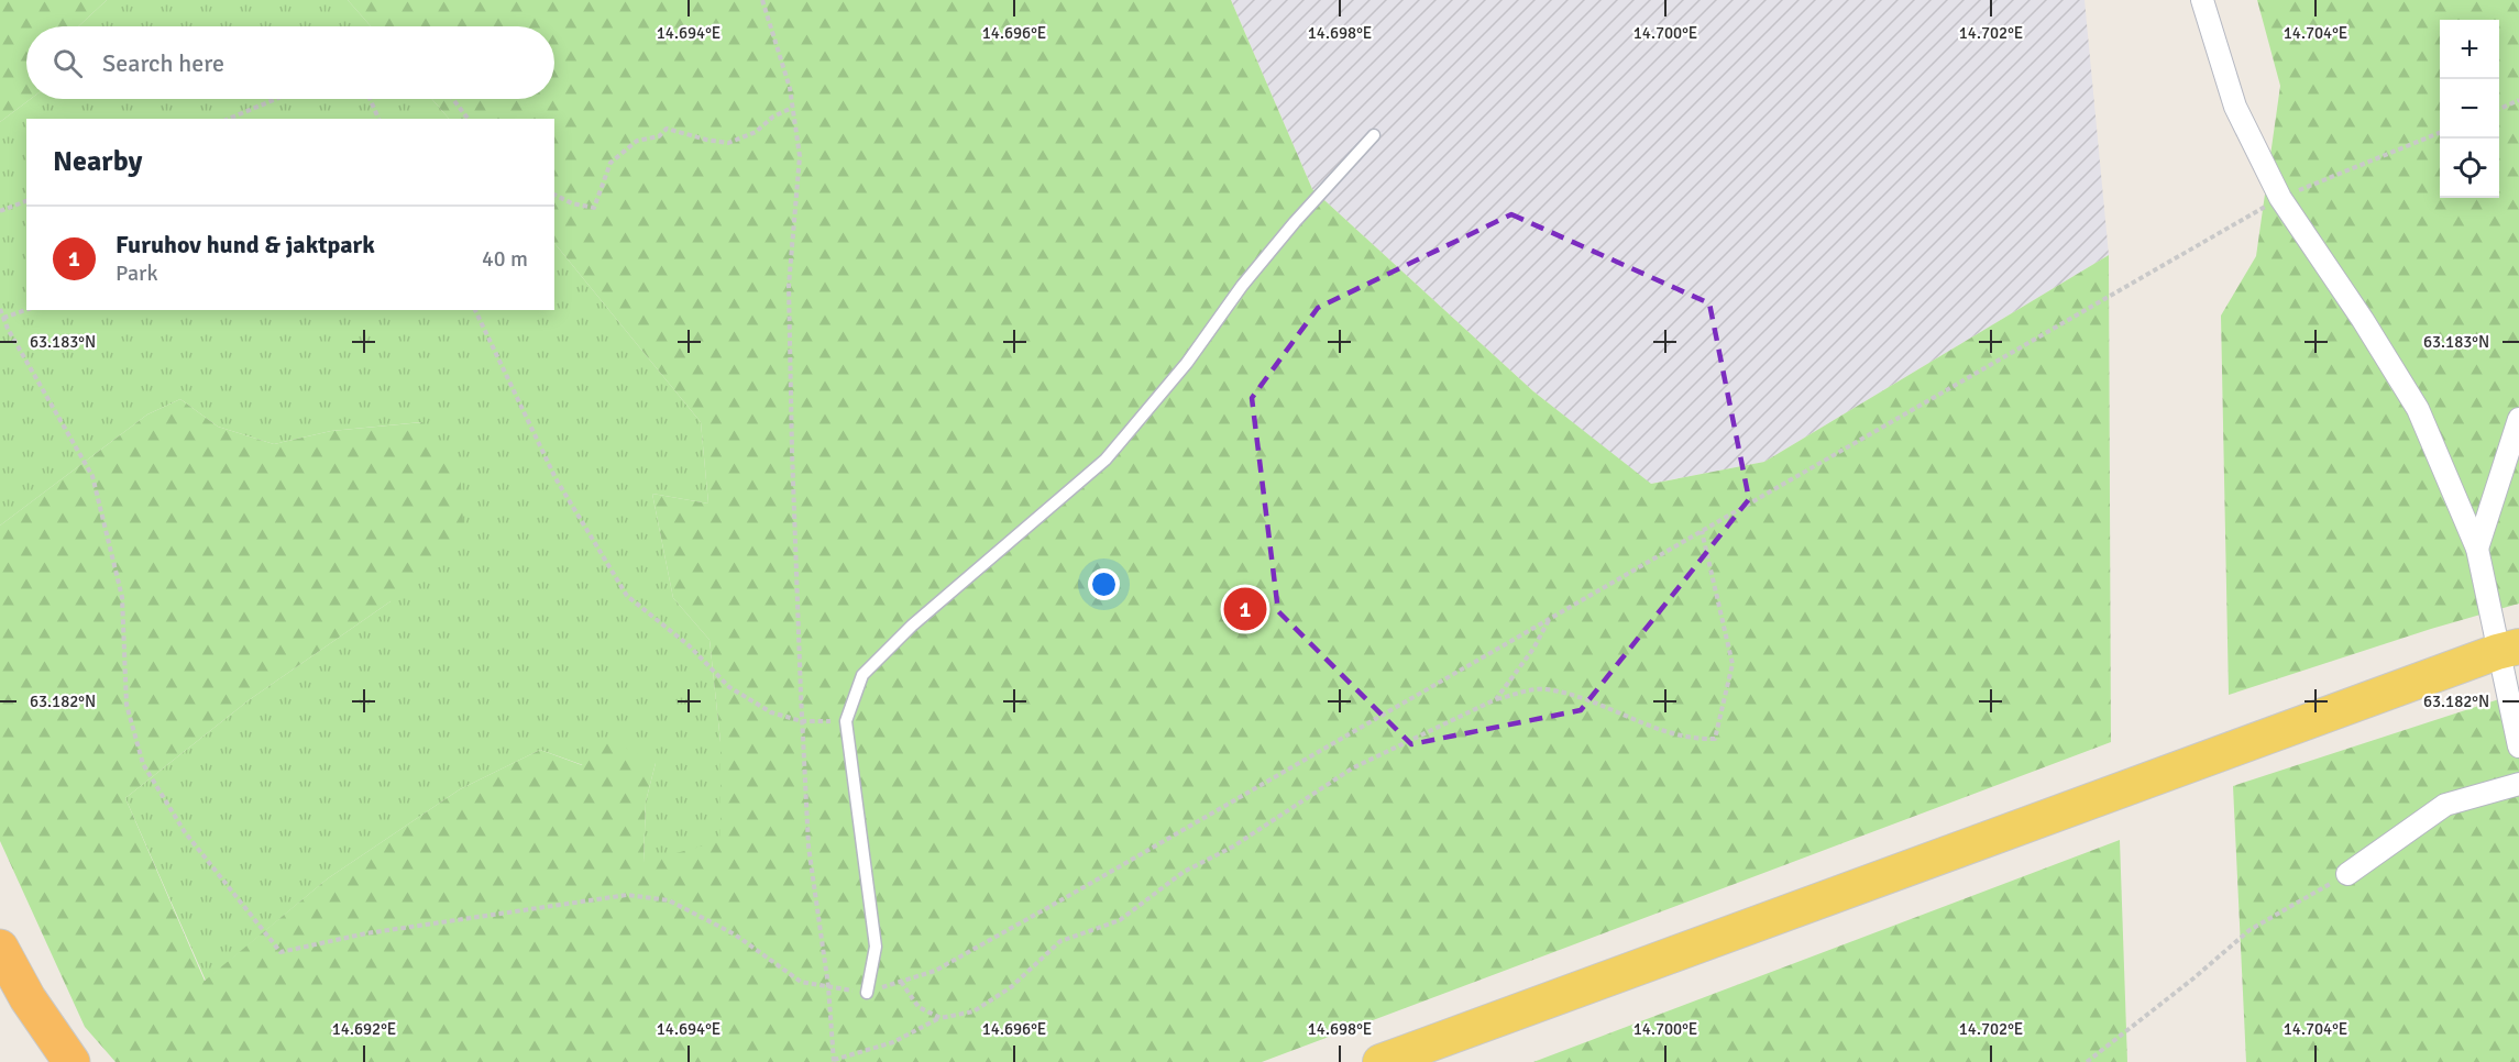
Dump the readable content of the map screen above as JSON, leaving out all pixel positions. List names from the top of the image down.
{
  "page": {
    "map_buttons": ["+", "−"],
    "search": "Search here",
    "heading": "Nearby",
    "list": [
      {
        "mark": "1",
        "name": "Furuhov hund & jaktpark",
        "note": "Park",
        "value": "40 m"
      }
    ],
    "pins": "1"
  },
  "coordinates": [
    "14.694°E",
    "14.696°E",
    "14.698°E",
    "14.700°E",
    "14.702°E",
    "14.704°E",
    "63.183°N",
    "63.182°N",
    "14.692°E"
  ]
}
